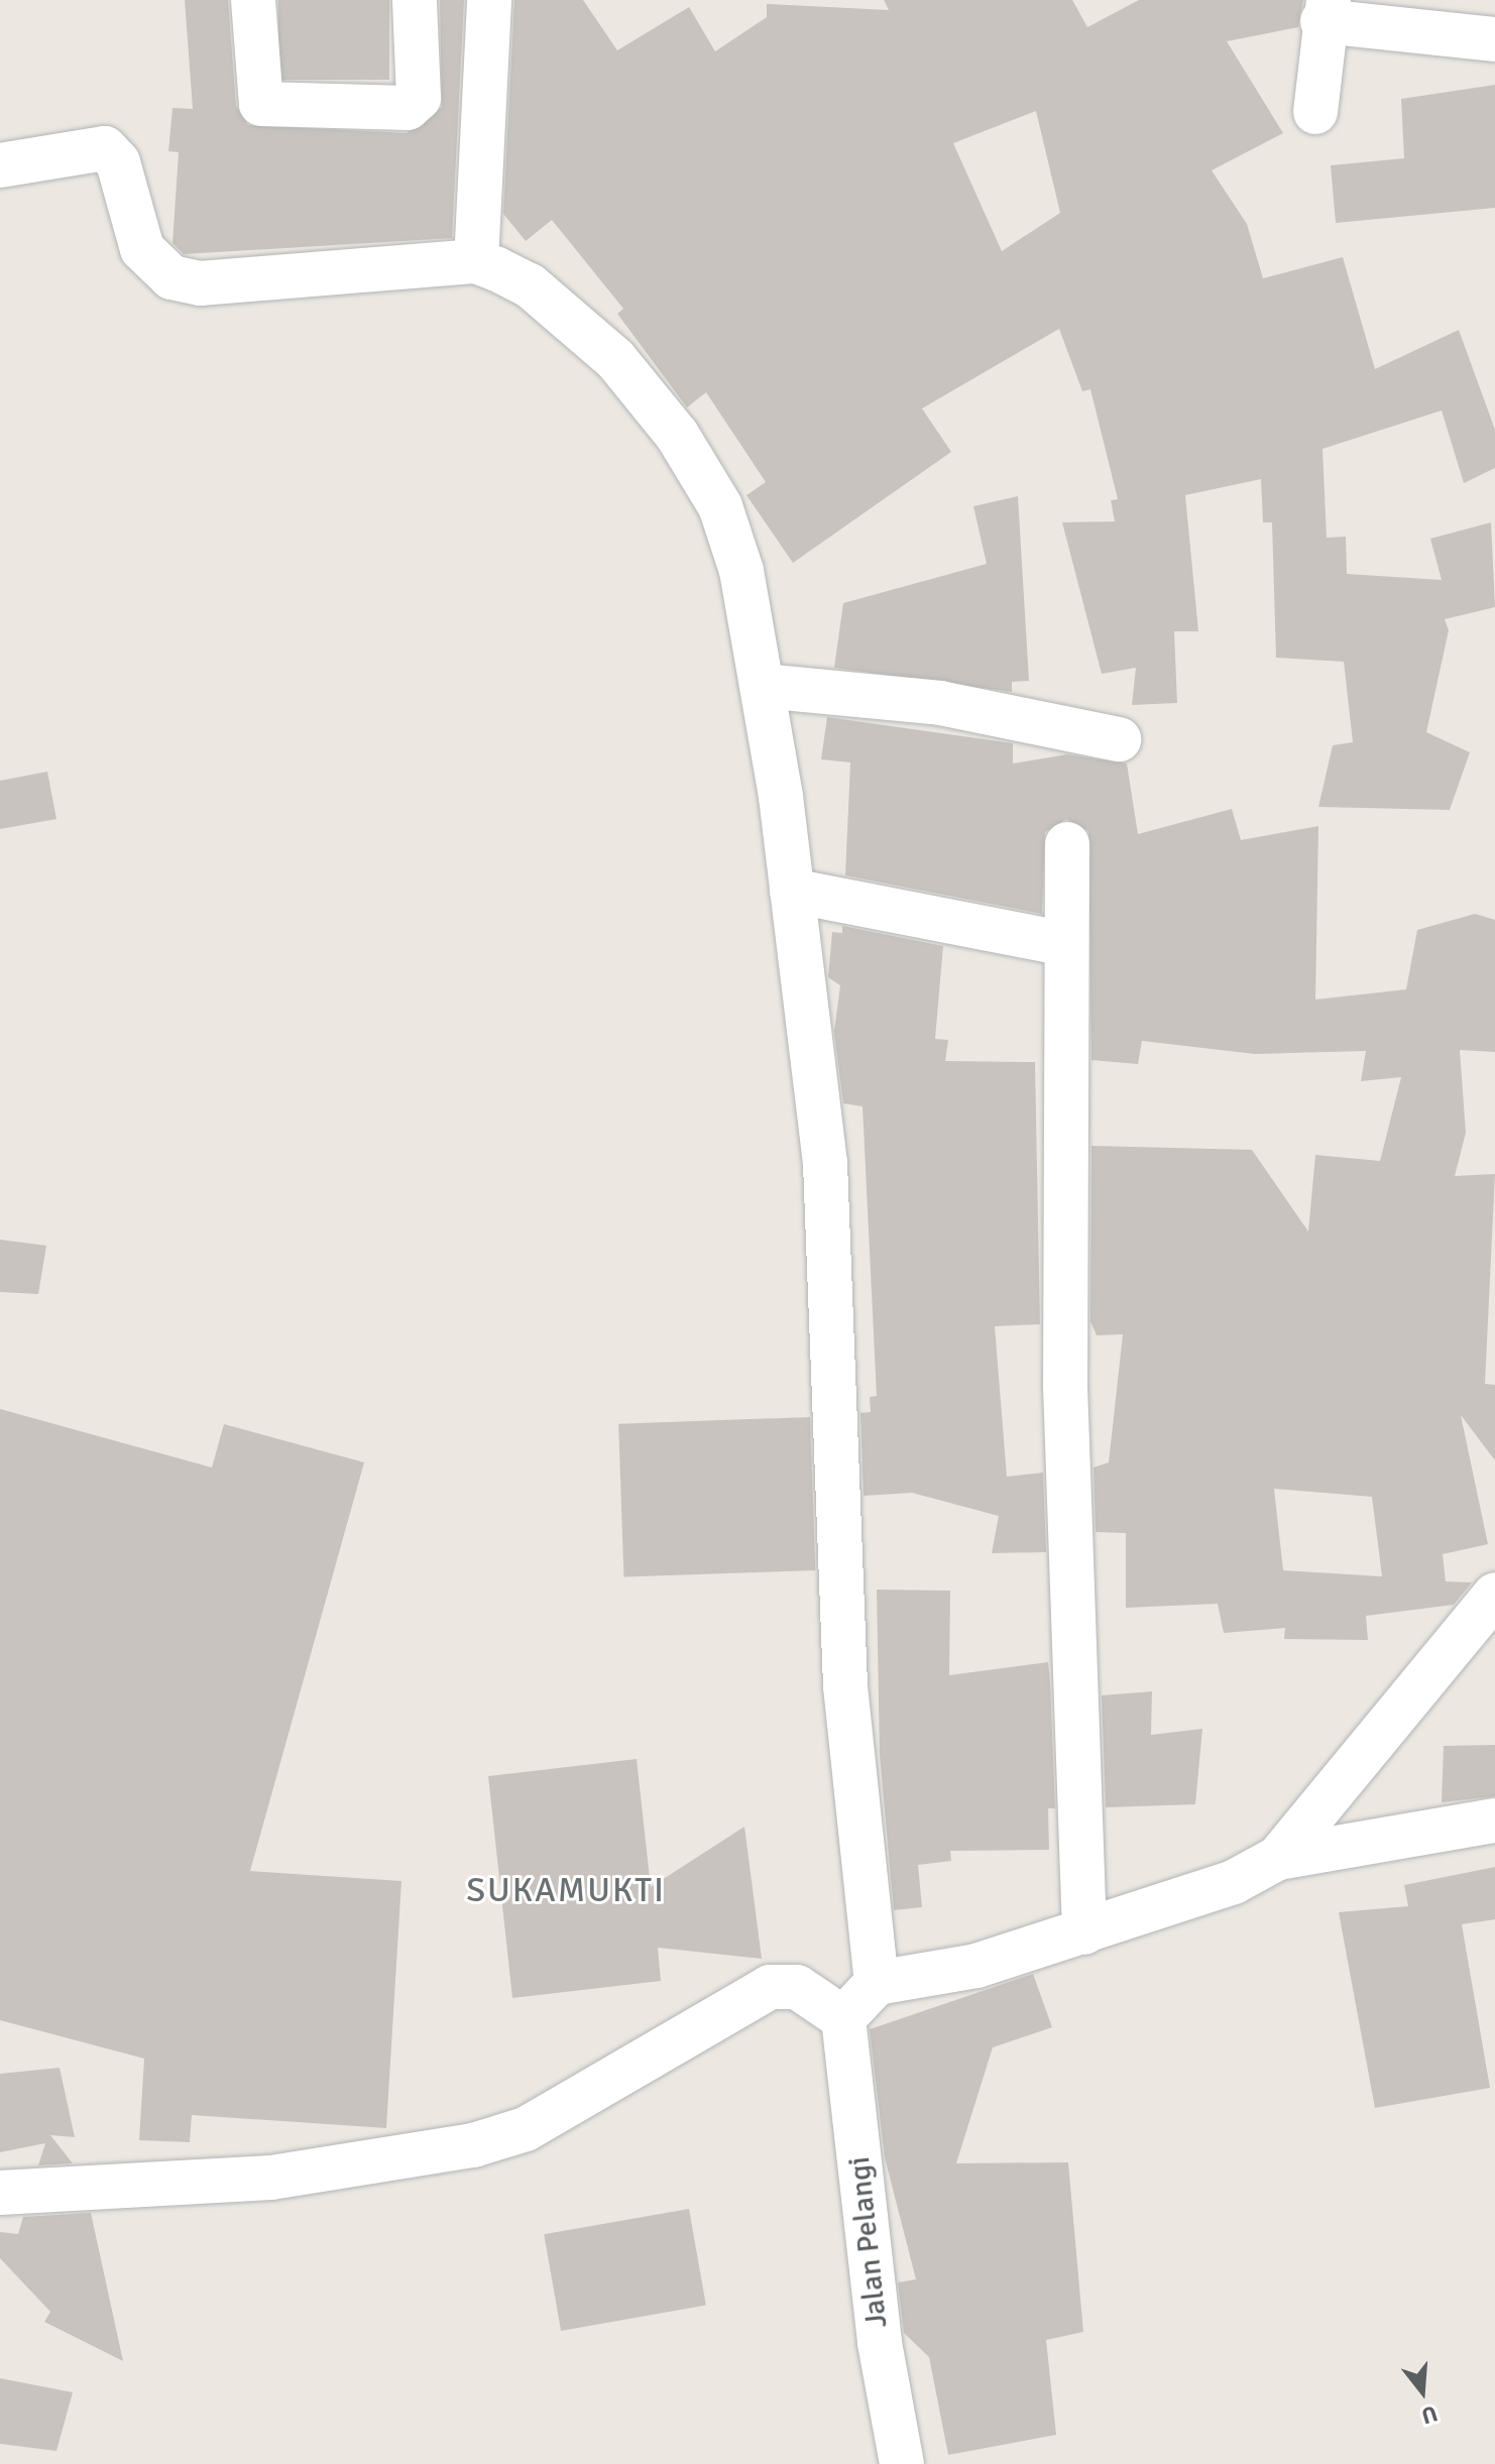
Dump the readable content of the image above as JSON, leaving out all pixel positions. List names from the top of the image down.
{
  "streets": {
    "street": ["Jalan Pelangi"]
  },
  "districts": ["SUKAMUKTI"],
  "north": "bottom"
}
